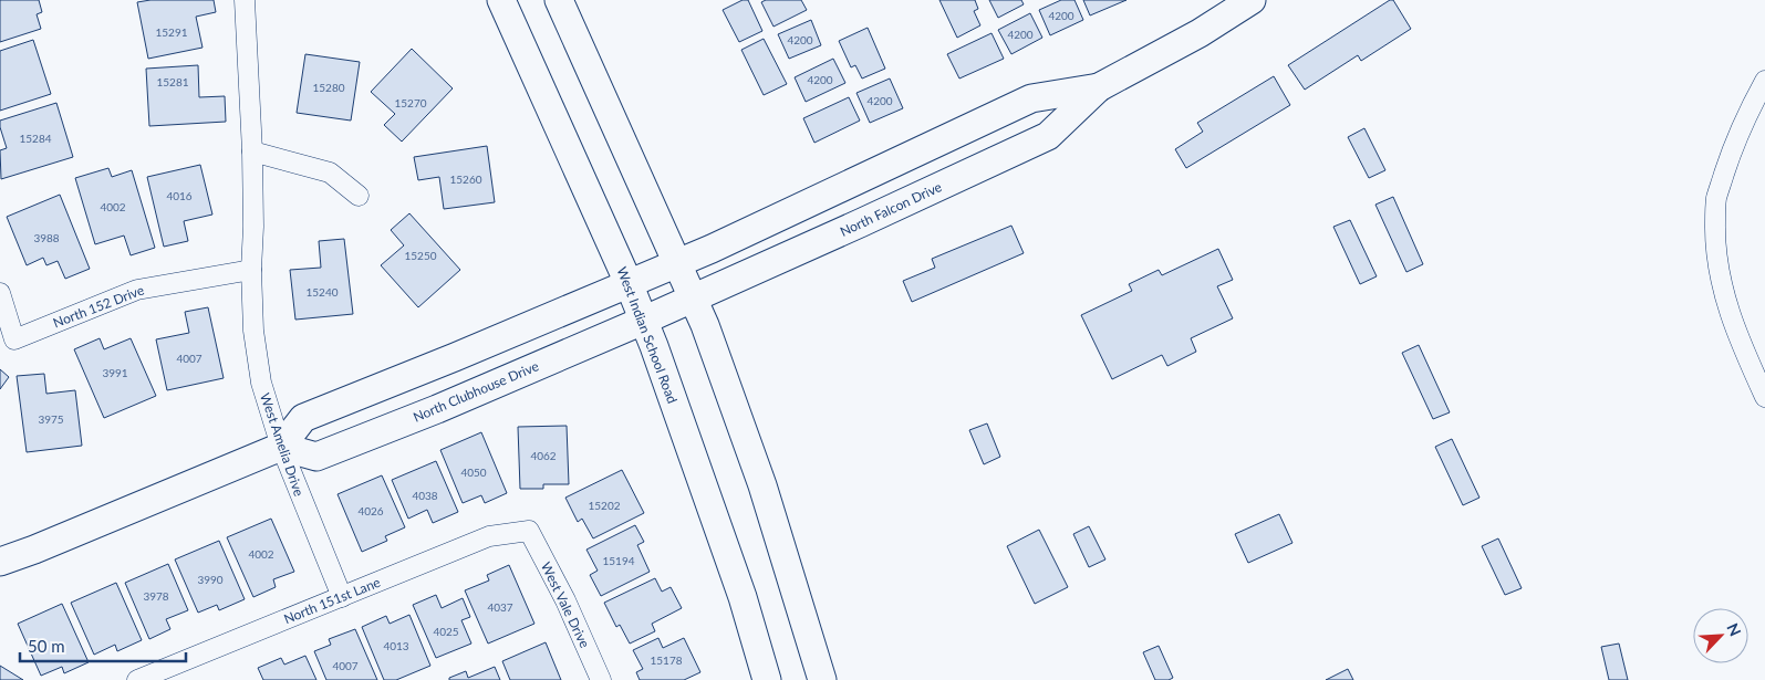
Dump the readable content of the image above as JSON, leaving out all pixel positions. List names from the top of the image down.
{
  "streets": {
    "street": [
      "North Falcon Drive",
      "North 152 Drive",
      "West Indian School Road",
      "North Clubhouse Drive",
      "West Amelia Drive",
      "North 151st Lane",
      "West Vale Drive"
    ]
  },
  "crossings": [
    ["North Falcon Drive", "West Indian School Road"],
    ["North Falcon Drive", "North Clubhouse Drive"],
    ["North 152 Drive", "West Amelia Drive"],
    ["West Indian School Road", "North Clubhouse Drive"],
    ["North Clubhouse Drive", "West Amelia Drive"],
    ["West Amelia Drive", "North 151st Lane"],
    ["North 151st Lane", "West Vale Drive"]
  ],
  "house_numbers": [
    "4200",
    "15291",
    "4200",
    "4200",
    "4200",
    "15281",
    "15280",
    "4200",
    "15270",
    "15284",
    "15260",
    "4016",
    "4002",
    "3988",
    "15250",
    "15240",
    "4007",
    "3991",
    "3975",
    "4062",
    "4050",
    "4038",
    "15202",
    "4026",
    "4002",
    "15194",
    "3990",
    "3978",
    "4037",
    "4025",
    "4013",
    "15178",
    "4007"
  ],
  "scale_bar": "50 m",
  "north": "top right"
}
